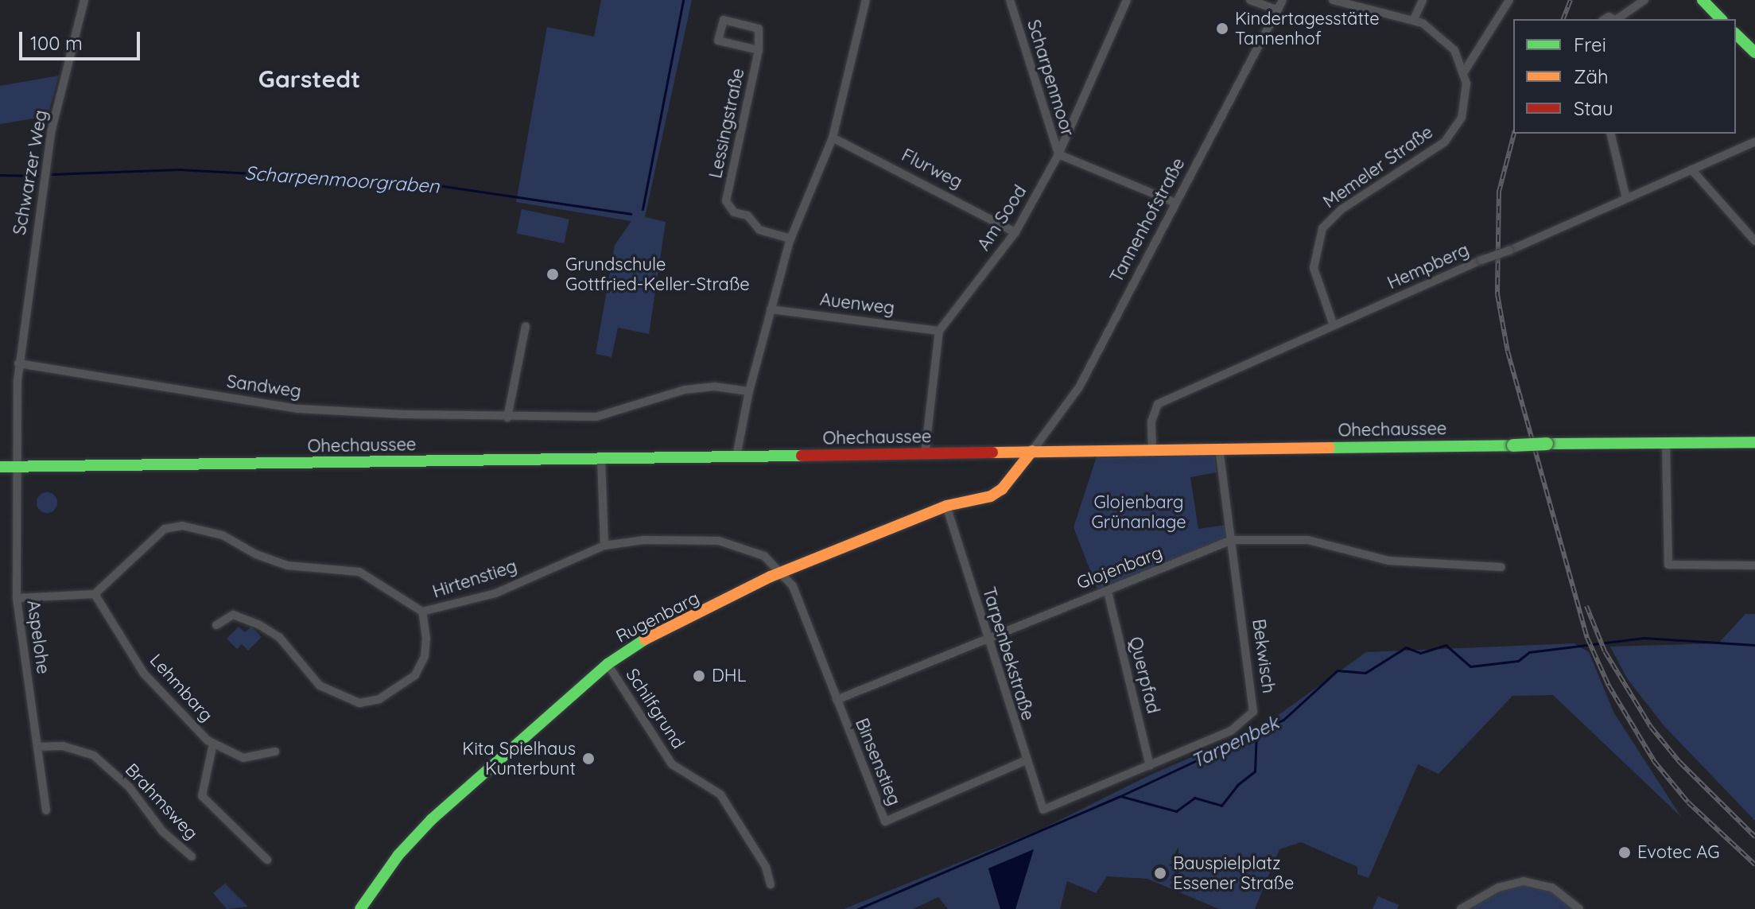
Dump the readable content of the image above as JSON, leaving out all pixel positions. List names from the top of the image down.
{
  "streets": {
    "main road": ["Ohechaussee", "Rugenbarg"],
    "street": [
      "Scharpenmoor",
      "Lessingstraße",
      "Memeler Straße",
      "Flurweg",
      "Schwarzer Weg",
      "Am Sood",
      "Tannenhofstraße",
      "Hempberg",
      "Auenweg",
      "Sandweg",
      "Glojenbarg",
      "Hirtenstieg",
      "Aspelohe",
      "Tarpenbekstraße",
      "Bekwisch",
      "Querpfad",
      "Lehmbarg",
      "Schilfgrund",
      "Binsenstieg",
      "Brahmsweg"
    ]
  },
  "crossings": [
    ["Scharpenmoor", "Am Sood"],
    ["Scharpenmoor", "Tannenhofstraße"],
    ["Memeler Straße", "Hempberg"],
    ["Flurweg", "Am Sood"],
    ["Schwarzer Weg", "Sandweg"],
    ["Schwarzer Weg", "Ohechaussee"],
    ["Schwarzer Weg", "Aspelohe"],
    ["Am Sood", "Auenweg"],
    ["Tannenhofstraße", "Ohechaussee"],
    ["Tannenhofstraße", "Rugenbarg"],
    ["Hempberg", "Ohechaussee"],
    ["Ohechaussee", "Rugenbarg"],
    ["Ohechaussee", "Aspelohe"],
    ["Ohechaussee", "Bekwisch"],
    ["Glojenbarg", "Tarpenbekstraße"],
    ["Glojenbarg", "Bekwisch"],
    ["Glojenbarg", "Querpfad"],
    ["Glojenbarg", "Binsenstieg"],
    ["Hirtenstieg", "Rugenbarg"],
    ["Hirtenstieg", "Lehmbarg"],
    ["Hirtenstieg", "Binsenstieg"],
    ["Rugenbarg", "Tarpenbekstraße"],
    ["Rugenbarg", "Schilfgrund"],
    ["Rugenbarg", "Binsenstieg"],
    ["Aspelohe", "Brahmsweg"],
    ["Tarpenbekstraße", "Bekwisch"],
    ["Tarpenbekstraße", "Binsenstieg"],
    ["Bekwisch", "Querpfad"]
  ],
  "districts": ["Garstedt"],
  "water": ["Scharpenmoorgraben", "Tarpenbek"],
  "parks": ["Glojenbarg Grünanlage"],
  "places": [
    "Kindertagesstätte Tannenhof",
    "Grundschule Gottfried-Keller-Straße",
    "DHL",
    "Kita Spielhaus Kunterbunt",
    "Evotec AG",
    "Bauspielplatz Essener Straße"
  ],
  "legend": ["Frei", "Zäh", "Stau"],
  "scale_bar": "100 m"
}
